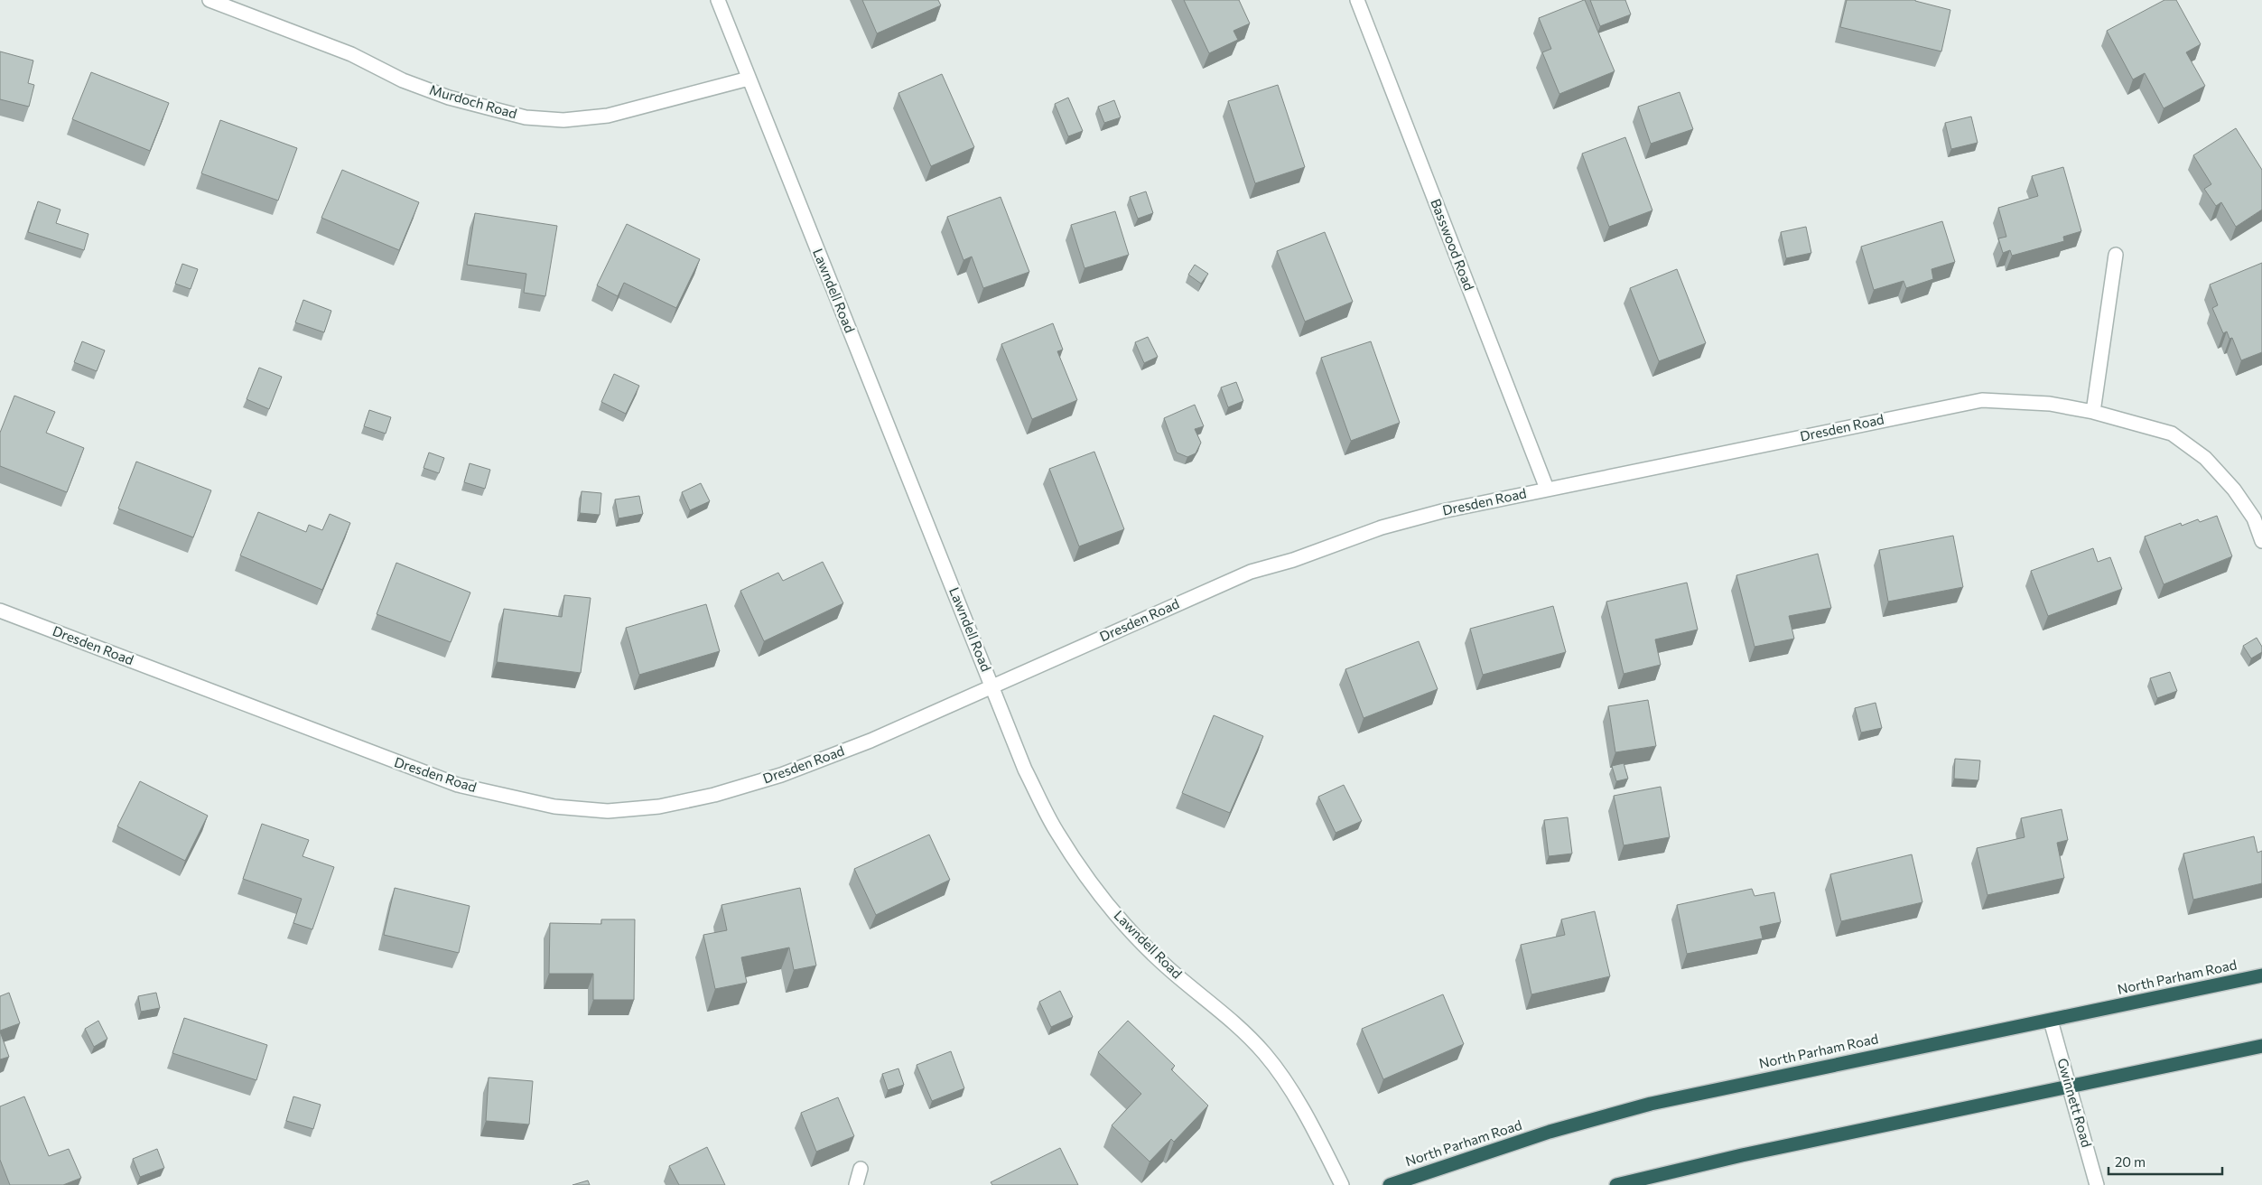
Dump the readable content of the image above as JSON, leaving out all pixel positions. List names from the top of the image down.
{
  "streets": {
    "highway": ["North Parham Road"],
    "street": [
      "Murdoch Road",
      "Basswood Road",
      "Lawndell Road",
      "Dresden Road",
      "Gwinnett Road"
    ]
  },
  "crossings": [
    ["Murdoch Road", "Lawndell Road"],
    ["Basswood Road", "Dresden Road"],
    ["Lawndell Road", "Dresden Road"],
    ["North Parham Road", "Gwinnett Road"]
  ],
  "scale_bar": "20 m"
}
